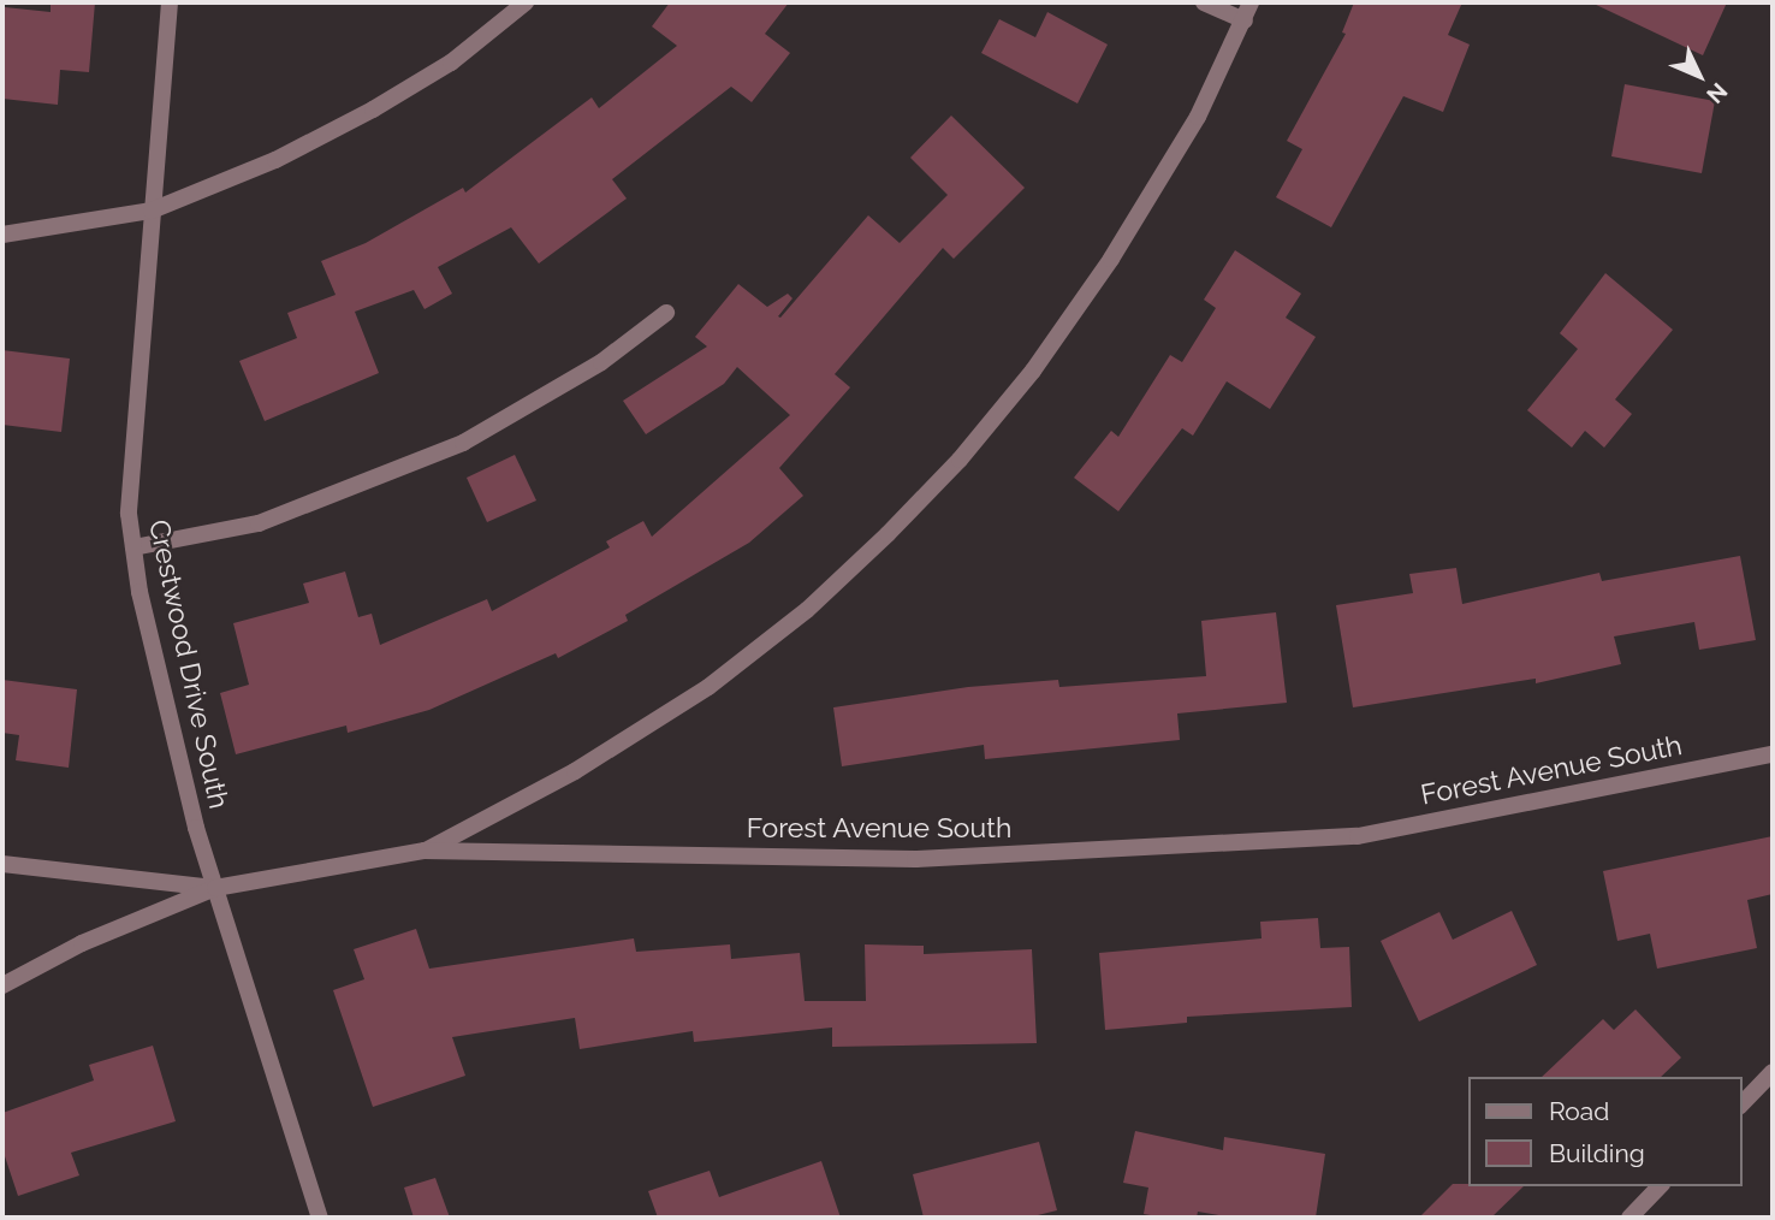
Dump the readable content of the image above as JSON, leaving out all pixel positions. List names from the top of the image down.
{
  "streets": {
    "street": ["Crestwood Drive South", "Forest Avenue South"]
  },
  "crossings": [
    ["Crestwood Drive South", "Forest Avenue South"]
  ],
  "legend": ["Road", "Building"],
  "north": "bottom right"
}
